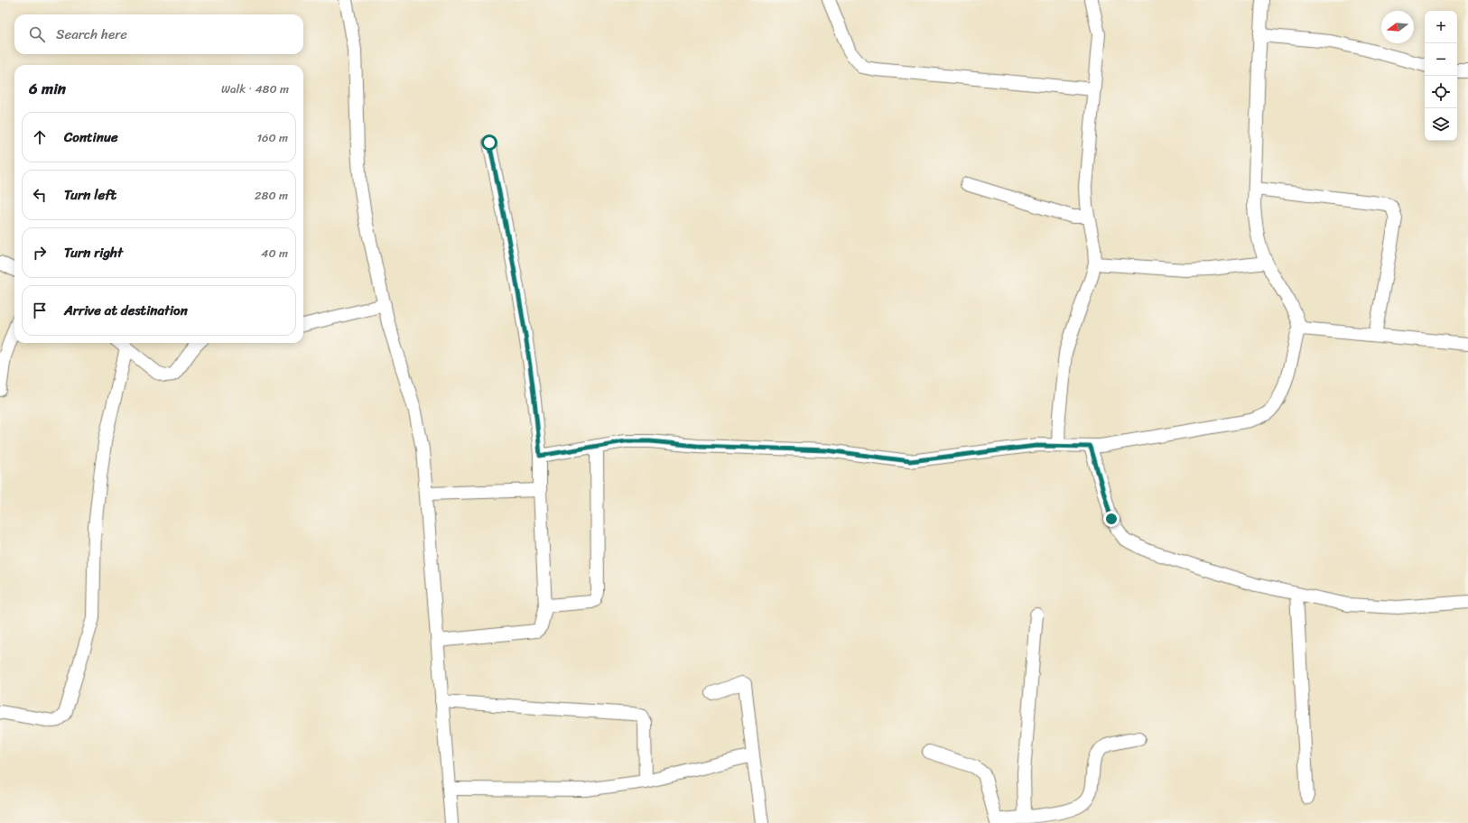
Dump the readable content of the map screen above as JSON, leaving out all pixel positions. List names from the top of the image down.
{
  "north": "left",
  "page": {
    "map_buttons": ["+", "−"],
    "search": "Search here",
    "heading": ["6 min", "Walk · 480 m"],
    "list": [
      ["Continue", "160 m"],
      ["Turn left", "280 m"],
      ["Turn right", "40 m"],
      "Arrive at destination"
    ]
  }
}
